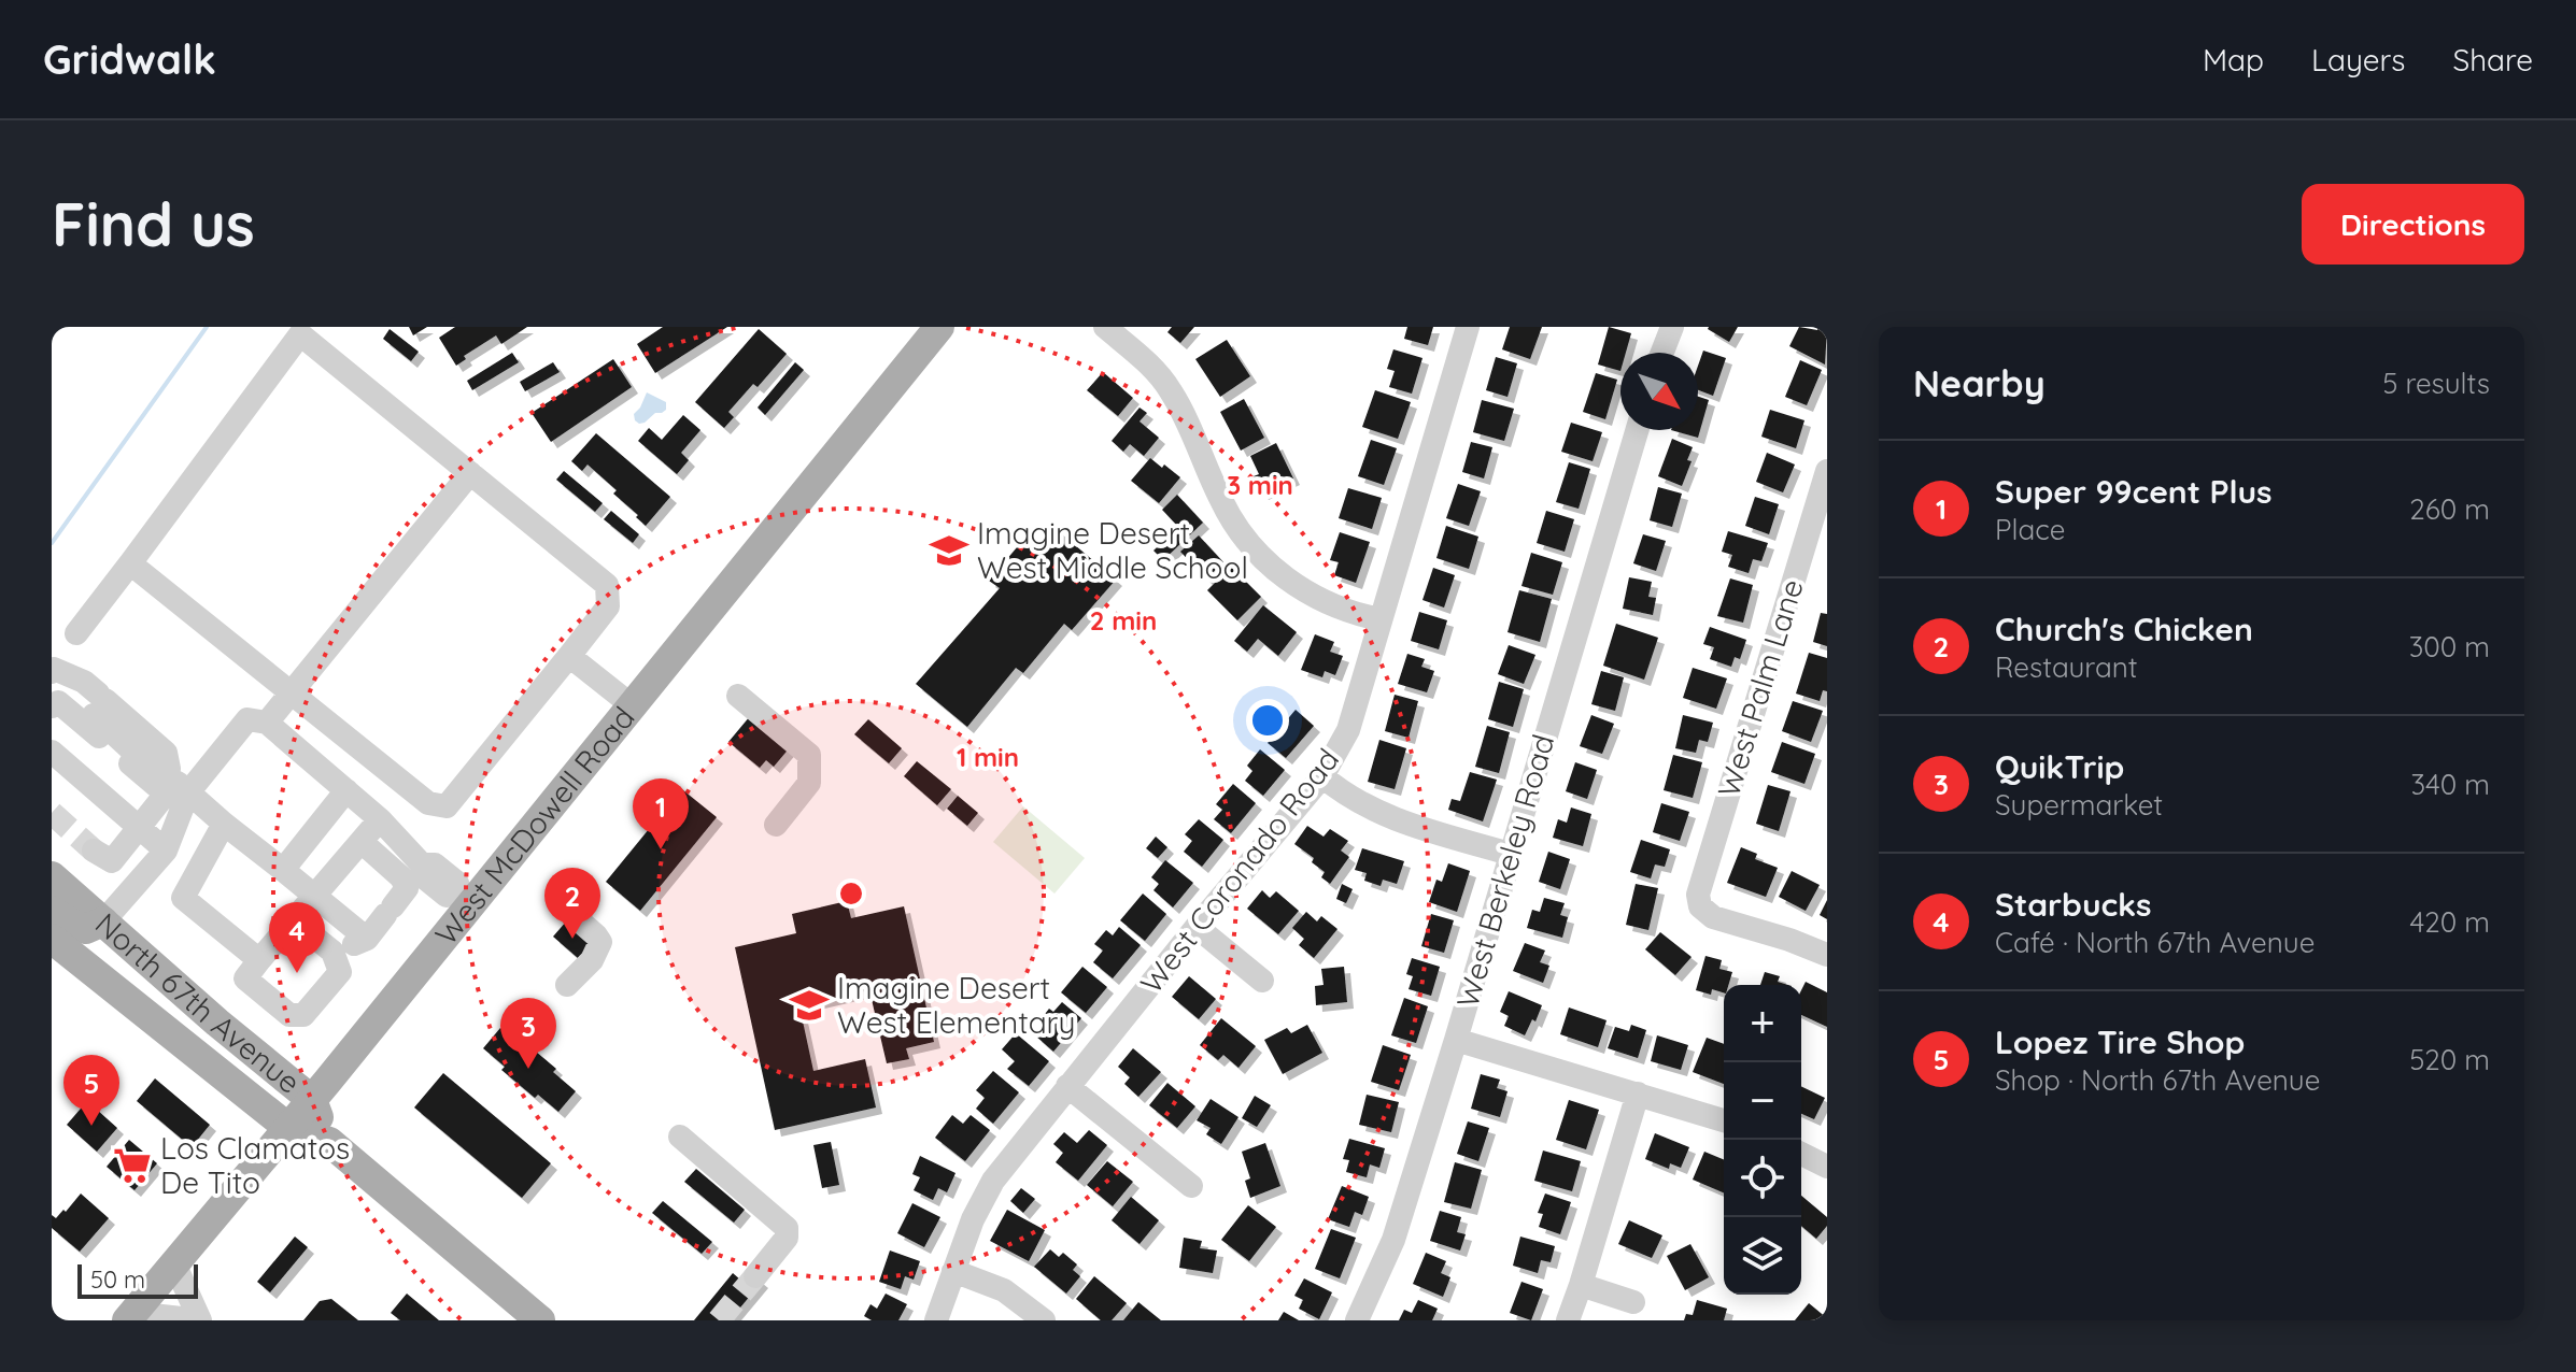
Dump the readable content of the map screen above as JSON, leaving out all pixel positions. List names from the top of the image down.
{
  "streets": {
    "main road": ["West McDowell Road", "North 67th Avenue"],
    "street": ["West Palm Lane", "West Coronado Road", "West Berkeley Road"]
  },
  "crossings": [
    ["West McDowell Road", "North 67th Avenue"]
  ],
  "places": {
    "school or university": ["Imagine Desert West Middle School", "Imagine Desert West Elementary"],
    "supermarket": ["Los Clamatos De Tito"]
  },
  "scale_bar": "50 m",
  "north": "bottom right",
  "page": {
    "header": "Gridwalk",
    "nav": ["Map", "Layers", "Share"],
    "buttons": "Directions",
    "title": "Find us",
    "heading": ["Nearby", "5 results"],
    "list": [
      {
        "mark": "1",
        "name": "Super 99cent Plus",
        "note": "Place",
        "value": "260 m"
      },
      {
        "mark": "2",
        "name": "Church's Chicken",
        "note": "Restaurant",
        "value": "300 m"
      },
      {
        "mark": "3",
        "name": "QuikTrip",
        "note": "Supermarket",
        "value": "340 m"
      },
      {
        "mark": "4",
        "name": "Starbucks",
        "note": "Café · North 67th Avenue",
        "value": "420 m"
      },
      {
        "mark": "5",
        "name": "Lopez Tire Shop",
        "note": "Shop · North 67th Avenue",
        "value": "520 m"
      }
    ],
    "pins": [
      "1",
      "2",
      "4",
      "3",
      "5"
    ],
    "map_buttons": ["+", "−"],
    "scale": "50 m"
  },
  "rings": ["3 min", "2 min", "1 min"]
}
